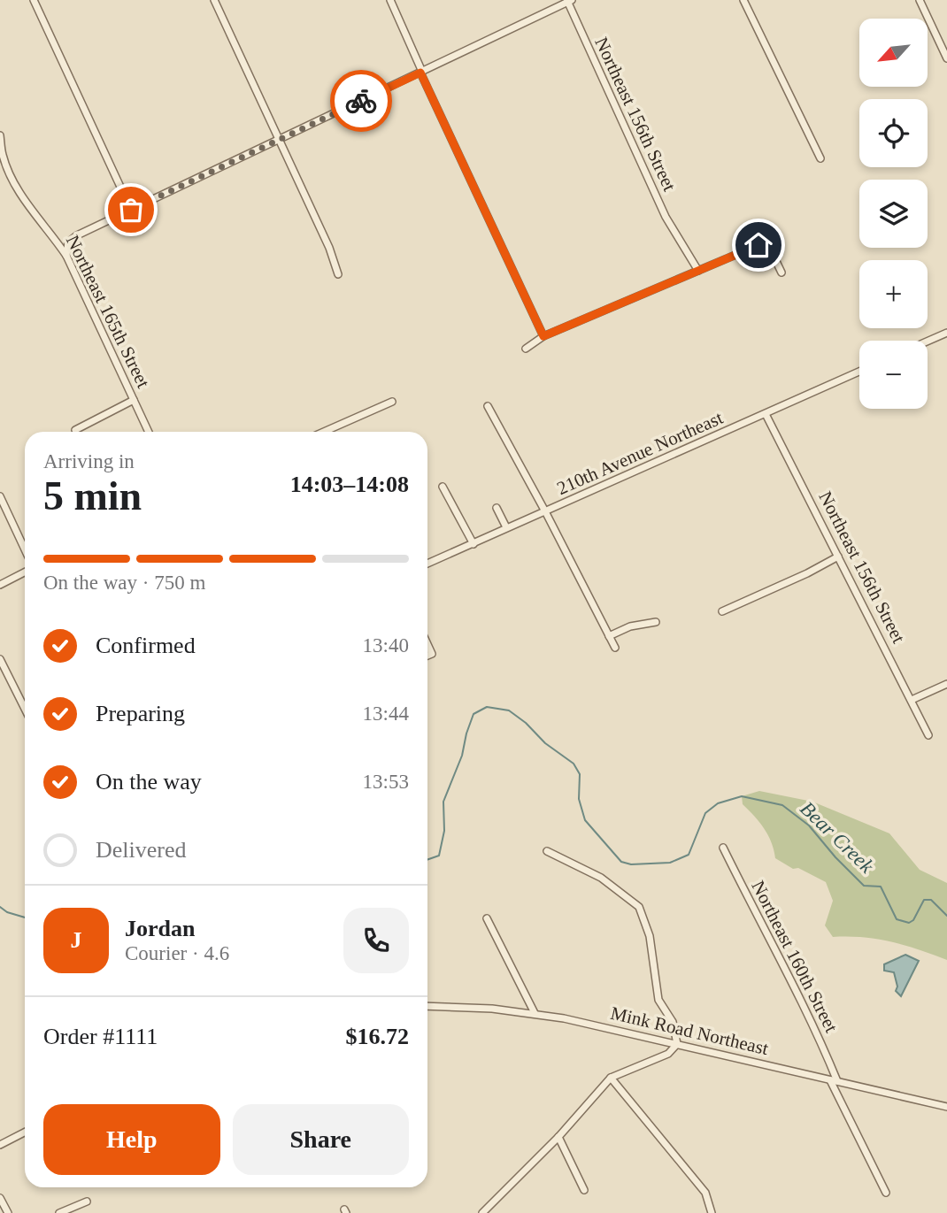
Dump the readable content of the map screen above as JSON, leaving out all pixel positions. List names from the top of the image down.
{
  "streets": {
    "street": [
      "Northeast 156th Street",
      "Northeast 165th Street",
      "210th Avenue Northeast",
      "Northeast 160th Street",
      "Mink Road Northeast"
    ]
  },
  "crossings": [
    ["Northeast 156th Street", "210th Avenue Northeast"],
    ["Northeast 160th Street", "Mink Road Northeast"]
  ],
  "water": ["Bear Creek"],
  "north": "bottom left",
  "page": {
    "map_buttons": ["+", "−"],
    "heading": ["5 min", "Arriving in", "14:03–14:08"],
    "panel": [
      "Jordan",
      "Courier · 4.6",
      "Order #1111",
      "$16.72"
    ],
    "bar": "On the way · 750 m",
    "list": [
      ["Confirmed", "13:40"],
      ["Preparing", "13:44"],
      ["On the way", "13:53"],
      "Delivered"
    ],
    "round": "J",
    "buttons": ["Help", "Share"]
  }
}
